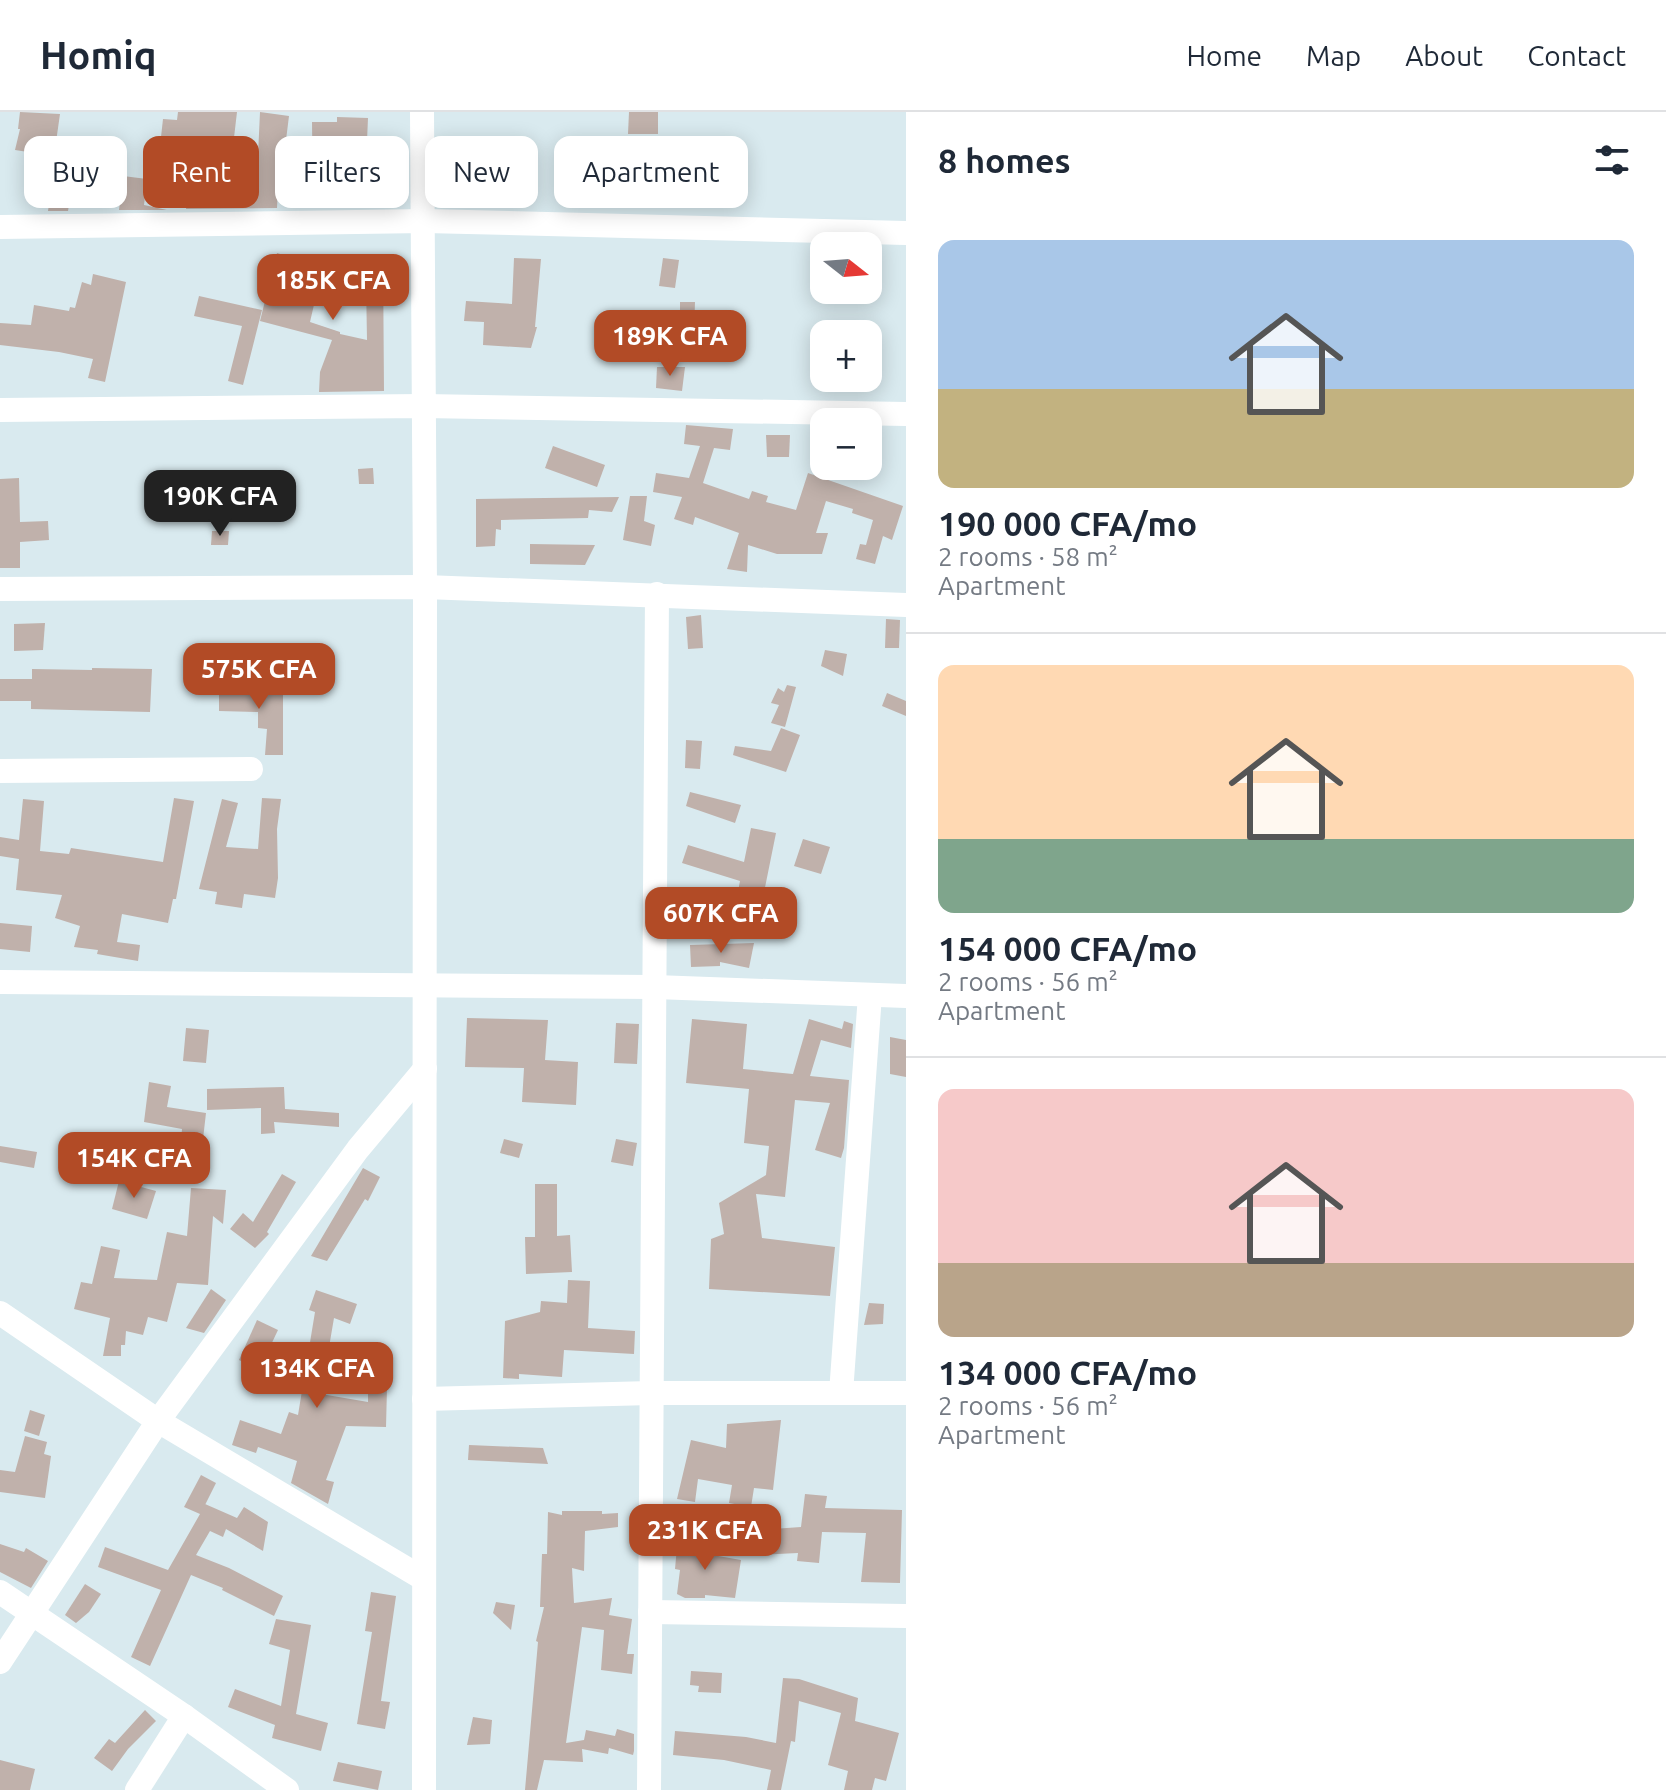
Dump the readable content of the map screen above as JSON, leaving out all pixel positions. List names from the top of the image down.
{
  "north": "right",
  "page": {
    "header": "Homiq",
    "nav": [
      "Home",
      "Map",
      "About",
      "Contact"
    ],
    "heading": "8 homes",
    "chip": [
      "Buy",
      "Rent",
      "Filters",
      "New",
      "Apartment"
    ],
    "list": [
      {
        "name": "190 000 CFA/mo",
        "note": "2 rooms · 58 m² · Apartment"
      },
      {
        "name": "154 000 CFA/mo",
        "note": "2 rooms · 56 m² · Apartment"
      },
      {
        "name": "134 000 CFA/mo",
        "note": "2 rooms · 56 m² · Apartment"
      }
    ],
    "map_buttons": ["+", "−"],
    "price": [
      "185K CFA",
      "189K CFA",
      "190K CFA",
      "575K CFA",
      "607K CFA",
      "154K CFA",
      "134K CFA",
      "231K CFA"
    ]
  }
}
